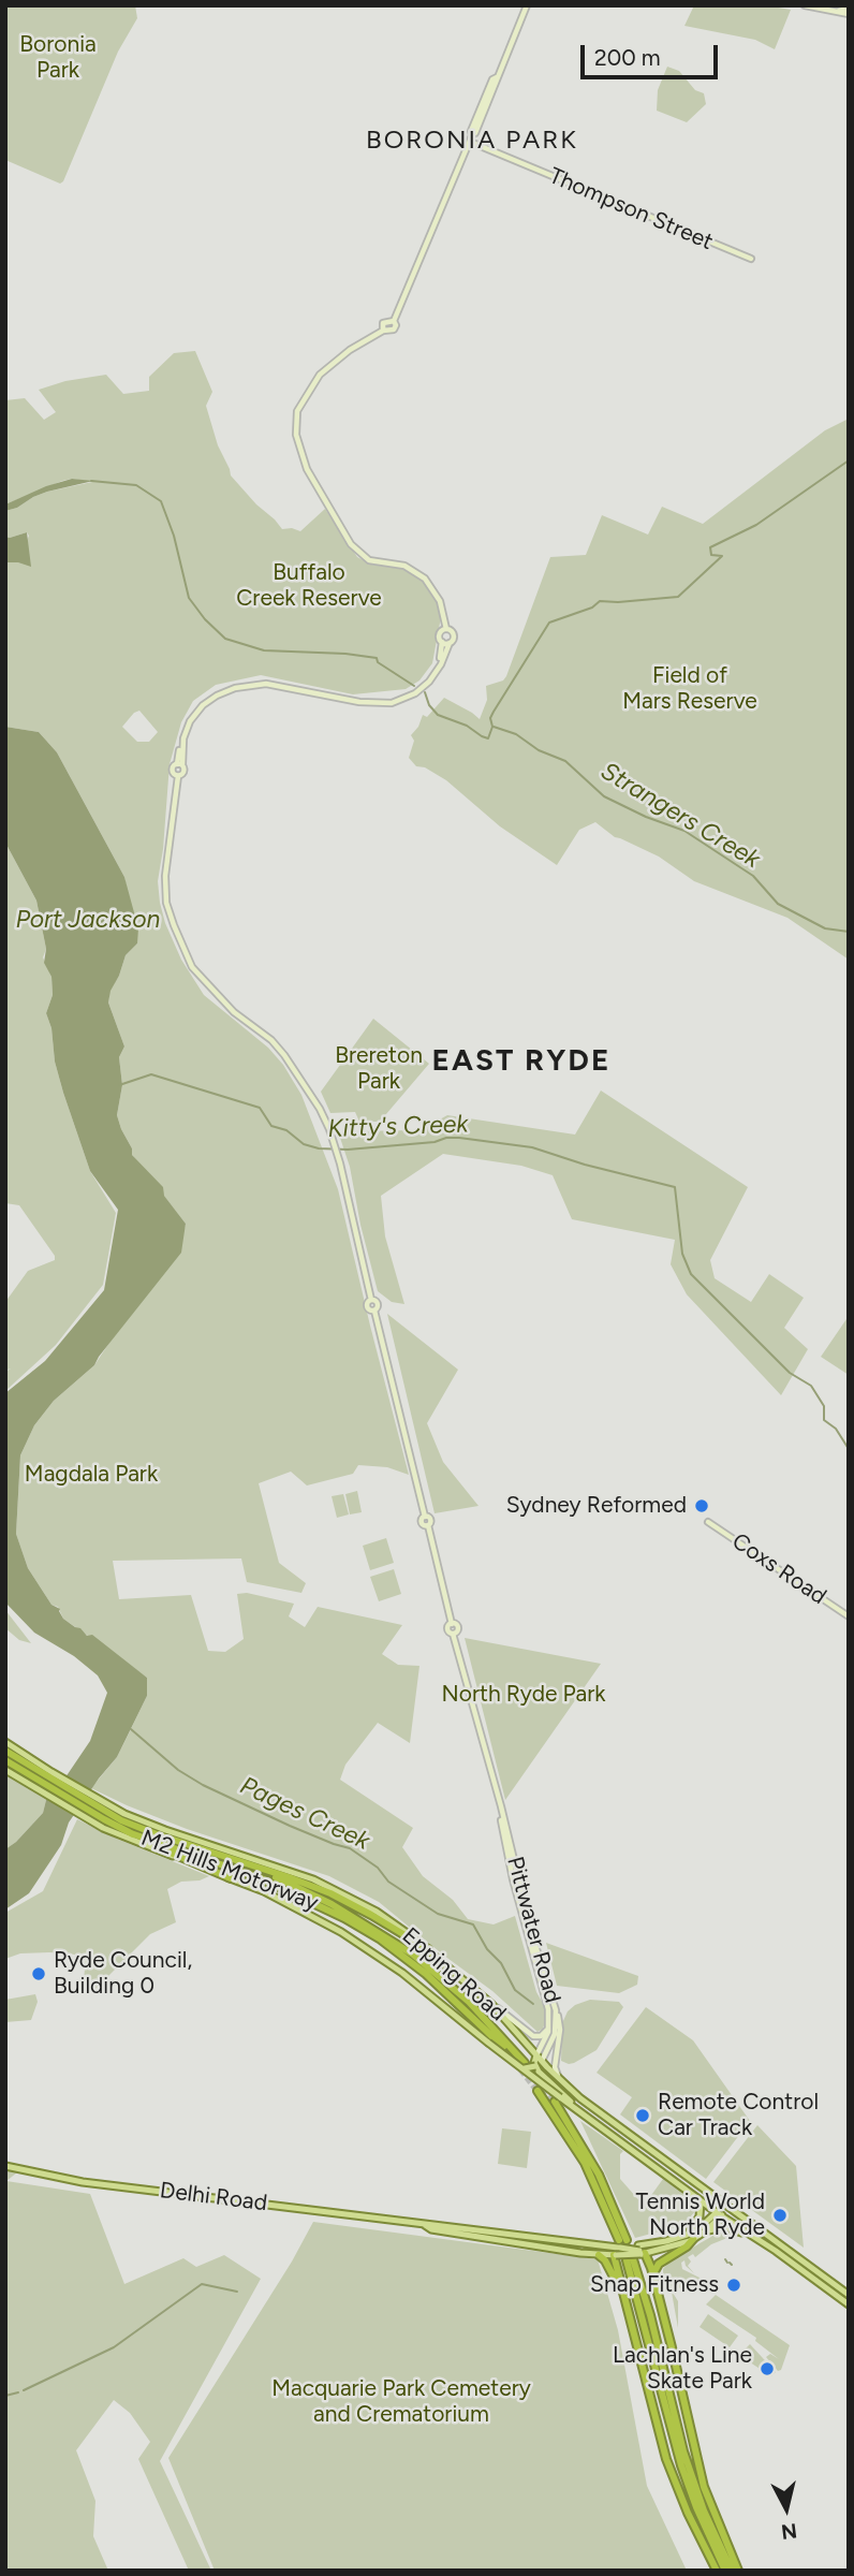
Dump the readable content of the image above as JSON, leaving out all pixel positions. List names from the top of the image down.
{
  "streets": {
    "highway": ["M2 Hills Motorway"],
    "main road": [
      "Thompson Street",
      "Coxs Road",
      "Pittwater Road",
      "Epping Road",
      "Delhi Road"
    ]
  },
  "crossings": [
    ["M2 Hills Motorway", "Epping Road"],
    ["Pittwater Road", "Epping Road"]
  ],
  "districts": ["BORONIA PARK", "EAST RYDE"],
  "water": [
    "Strangers Creek",
    "Port Jackson",
    "Kitty's Creek",
    "Pages Creek"
  ],
  "parks": [
    "Boronia Park",
    "Buffalo Creek Reserve",
    "Field of Mars Reserve",
    "Brereton Park",
    "Magdala Park",
    "North Ryde Park",
    "Macquarie Park Cemetery and Crematorium"
  ],
  "places": [
    "Sydney Reformed",
    "Ryde Council, Building 0",
    "Remote Control Car Track",
    "Tennis World North Ryde",
    "Snap Fitness",
    "Lachlan's Line Skate Park"
  ],
  "scale_bar": "200 m",
  "north": "bottom"
}
